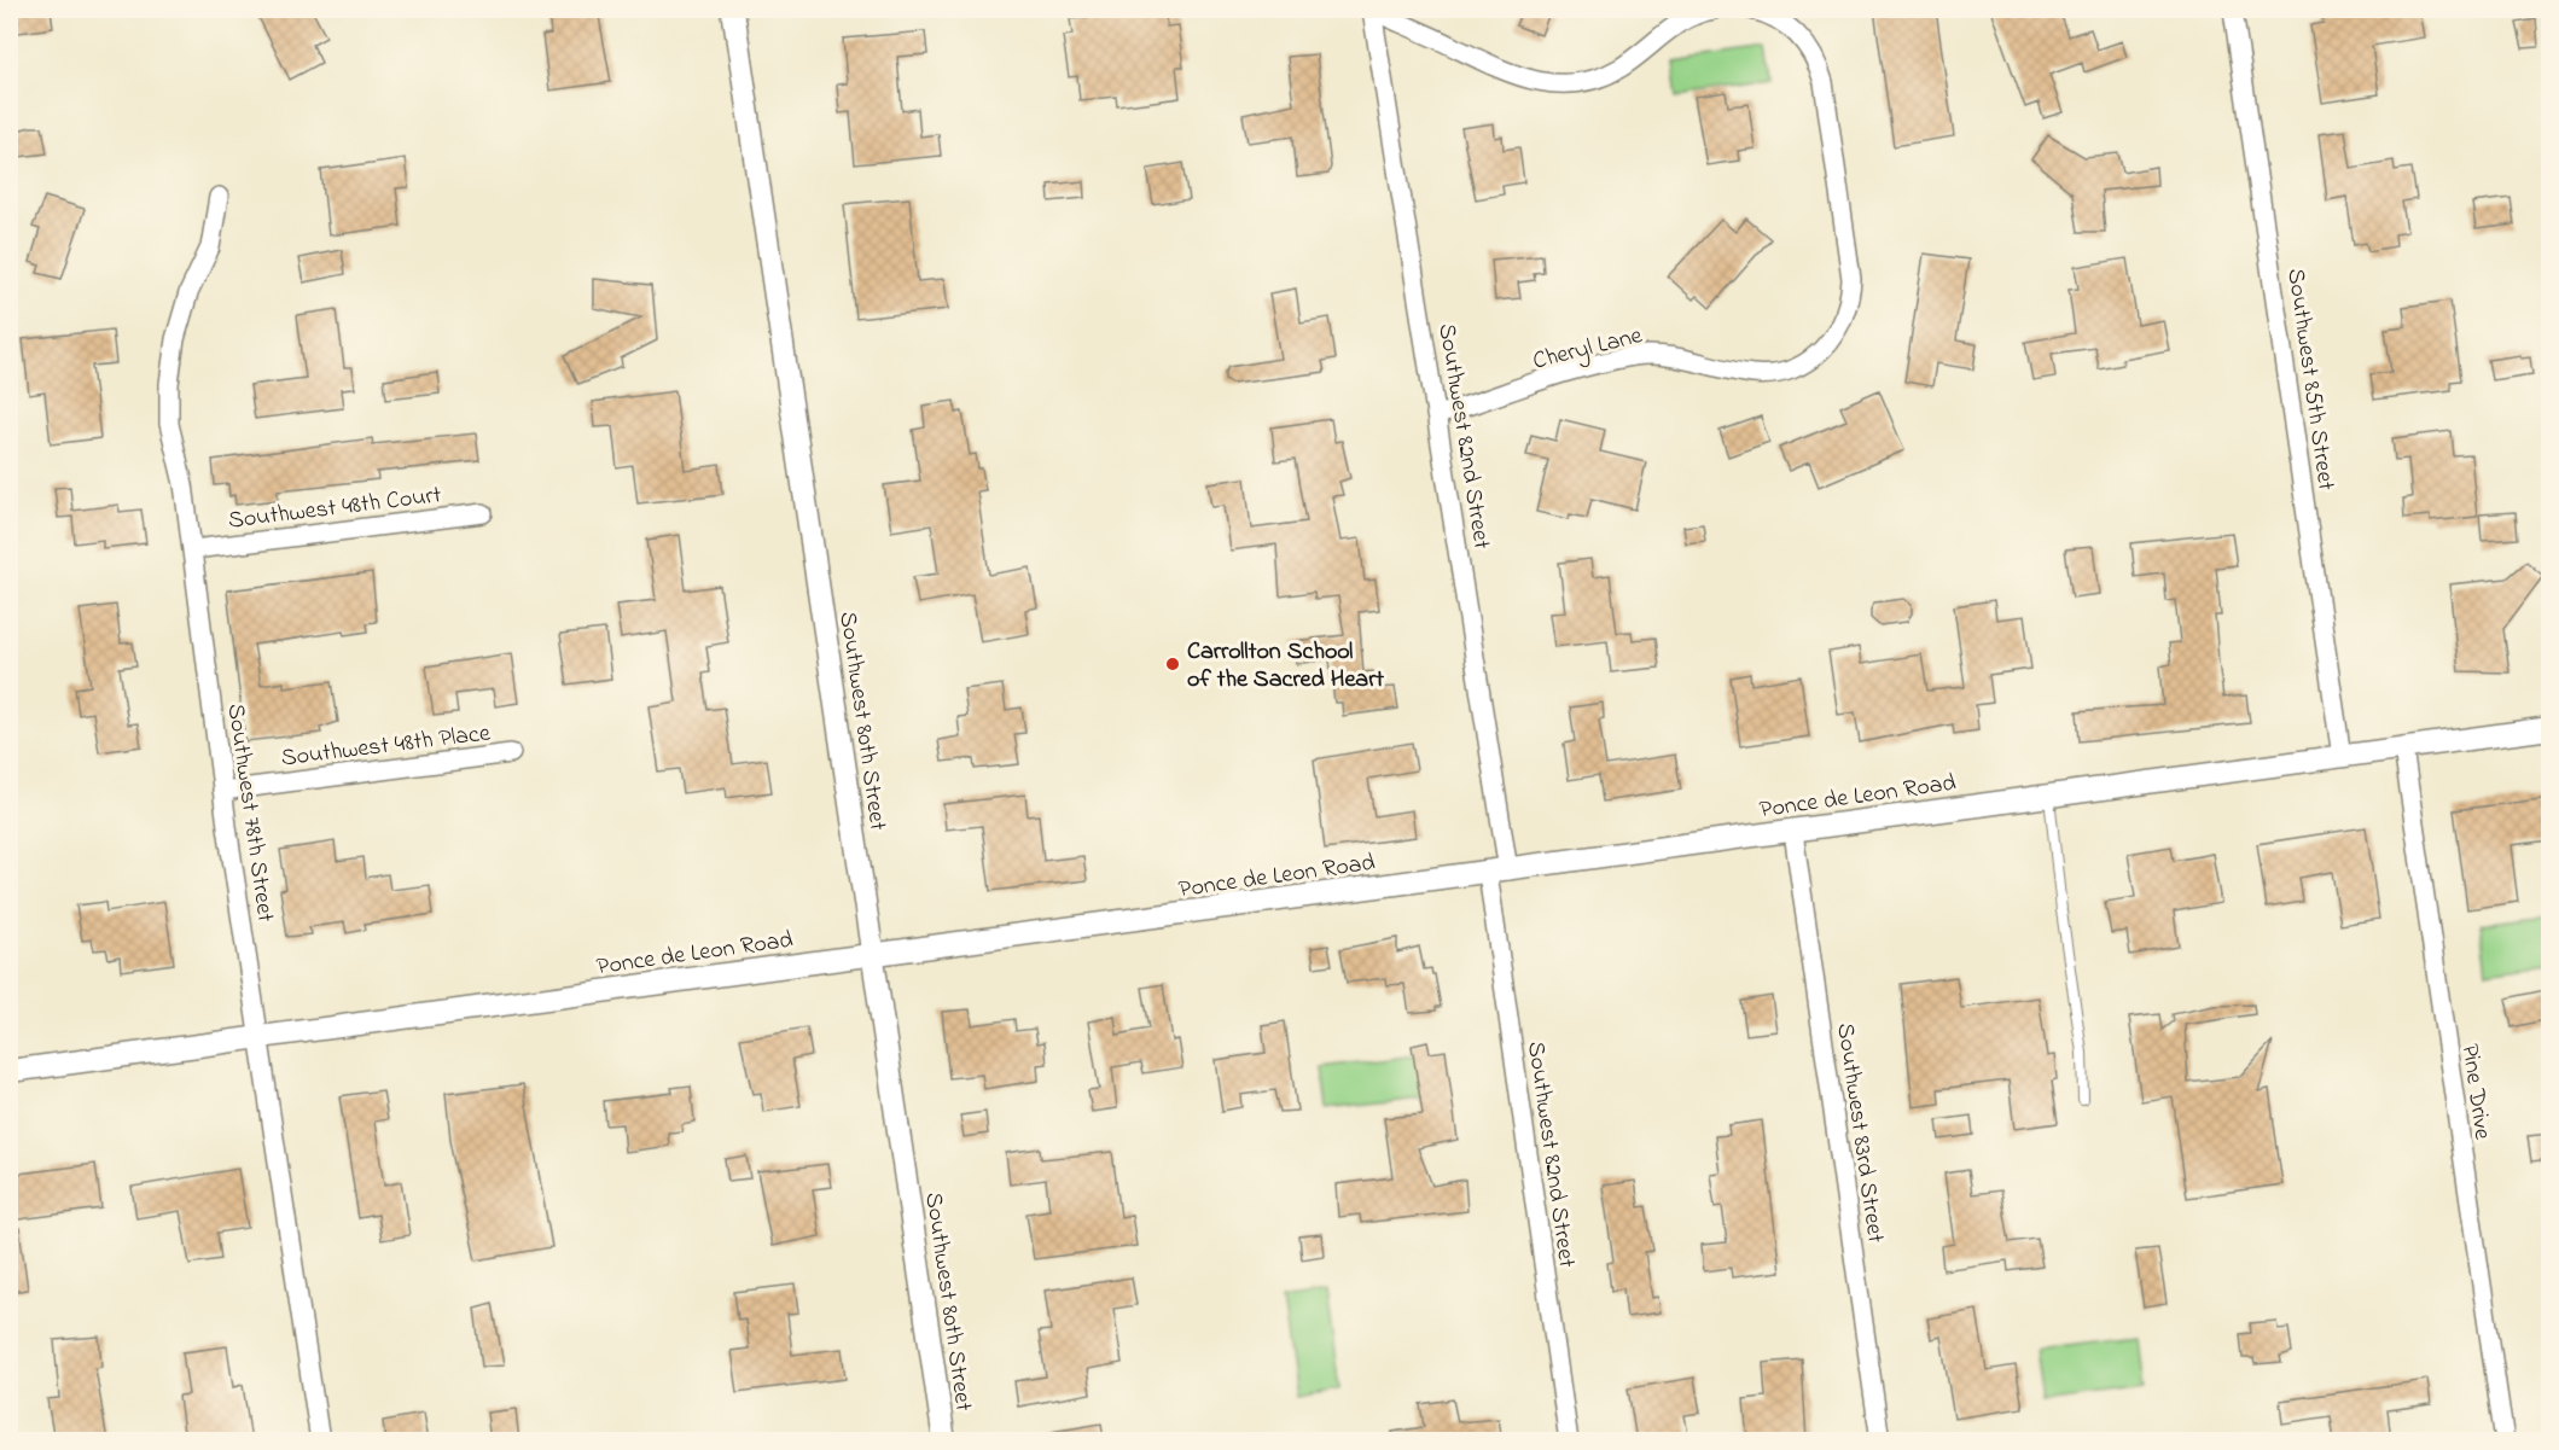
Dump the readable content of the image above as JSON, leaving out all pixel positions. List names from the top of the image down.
{
  "streets": {
    "street": [
      "Cheryl Lane",
      "Southwest 85th Street",
      "Southwest 82nd Street",
      "Southwest 48th Court",
      "Southwest 80th Street",
      "Southwest 48th Place",
      "Ponce de Leon Road",
      "Southwest 78th Street",
      "Pine Drive",
      "Southwest 83rd Street"
    ]
  },
  "crossings": [
    ["Cheryl Lane", "Southwest 82nd Street"],
    ["Southwest 85th Street", "Ponce de Leon Road"],
    ["Southwest 82nd Street", "Ponce de Leon Road"],
    ["Southwest 48th Court", "Southwest 78th Street"],
    ["Southwest 80th Street", "Ponce de Leon Road"],
    ["Southwest 48th Place", "Southwest 78th Street"],
    ["Ponce de Leon Road", "Southwest 78th Street"],
    ["Ponce de Leon Road", "Pine Drive"],
    ["Ponce de Leon Road", "Southwest 83rd Street"]
  ],
  "places": ["Carrollton School of the Sacred Heart"]
}
